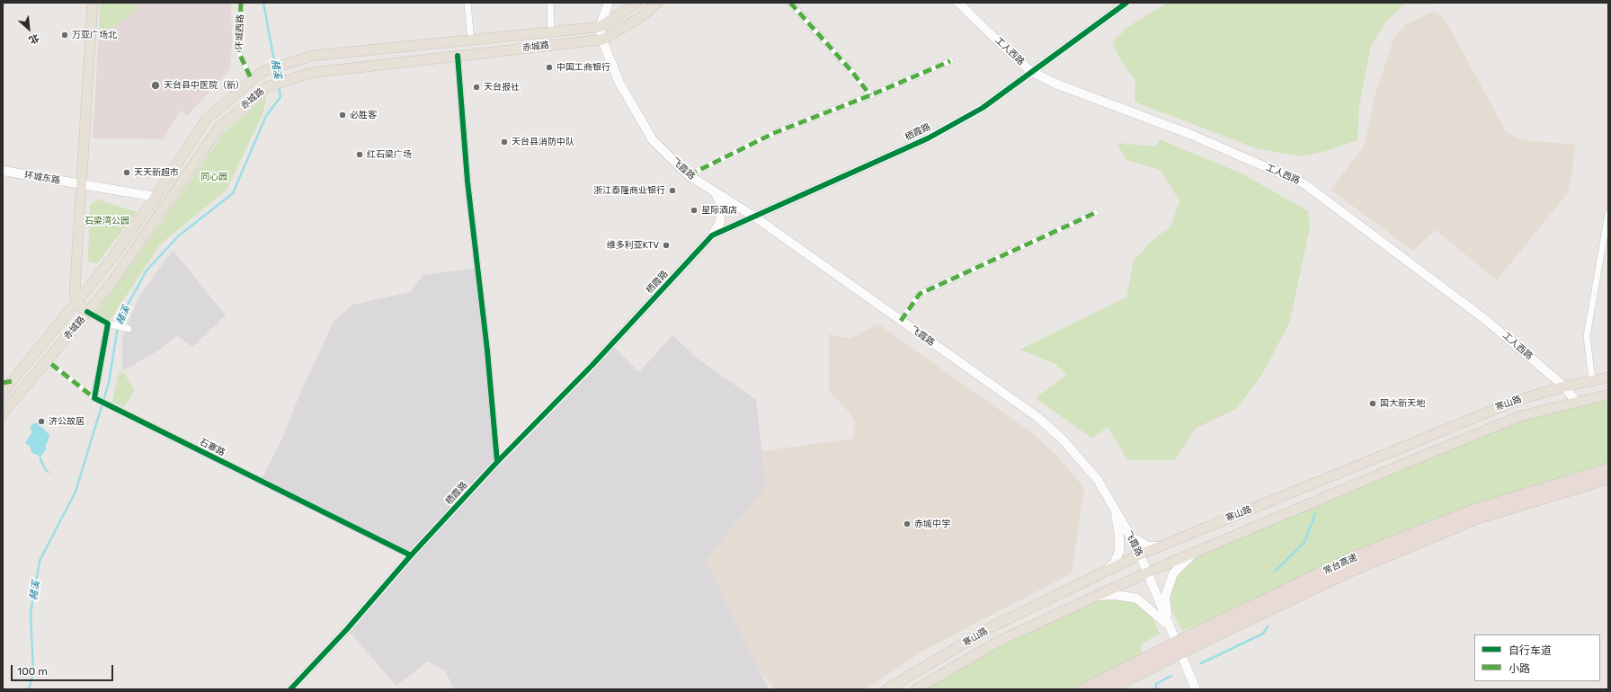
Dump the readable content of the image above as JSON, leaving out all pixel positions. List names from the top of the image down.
{
  "streets": {
    "highway": ["常台高速"],
    "main road": [
      "赤城路",
      "工人西路",
      "飞霞路",
      "环城东路",
      "寒山路"
    ],
    "street": ["环城西路", "栖霞路", "石寨路"]
  },
  "crossings": [
    ["环城西路", "赤城路"],
    ["赤城路", "飞霞路"],
    ["赤城路", "环城东路"],
    ["工人西路", "栖霞路"],
    ["工人西路", "寒山路"],
    ["栖霞路", "飞霞路"],
    ["栖霞路", "石寨路"],
    ["飞霞路", "寒山路"]
  ],
  "water": ["赭溪"],
  "parks": ["同心园", "石梁湾公园"],
  "places": [
    "万亚广场北",
    "中国工商银行",
    "天台县中医院（新）",
    "天台报社",
    "必胜客",
    "天台县消防中队",
    "红石梁广场",
    "天天新超市",
    "浙江泰隆商业银行",
    "星际酒店",
    "维多利亚KTV",
    "国大新天地",
    "济公故居",
    "赤城中学"
  ],
  "legend": ["自行车道", "小路"],
  "scale_bar": "100 m",
  "north": "bottom right"
}
